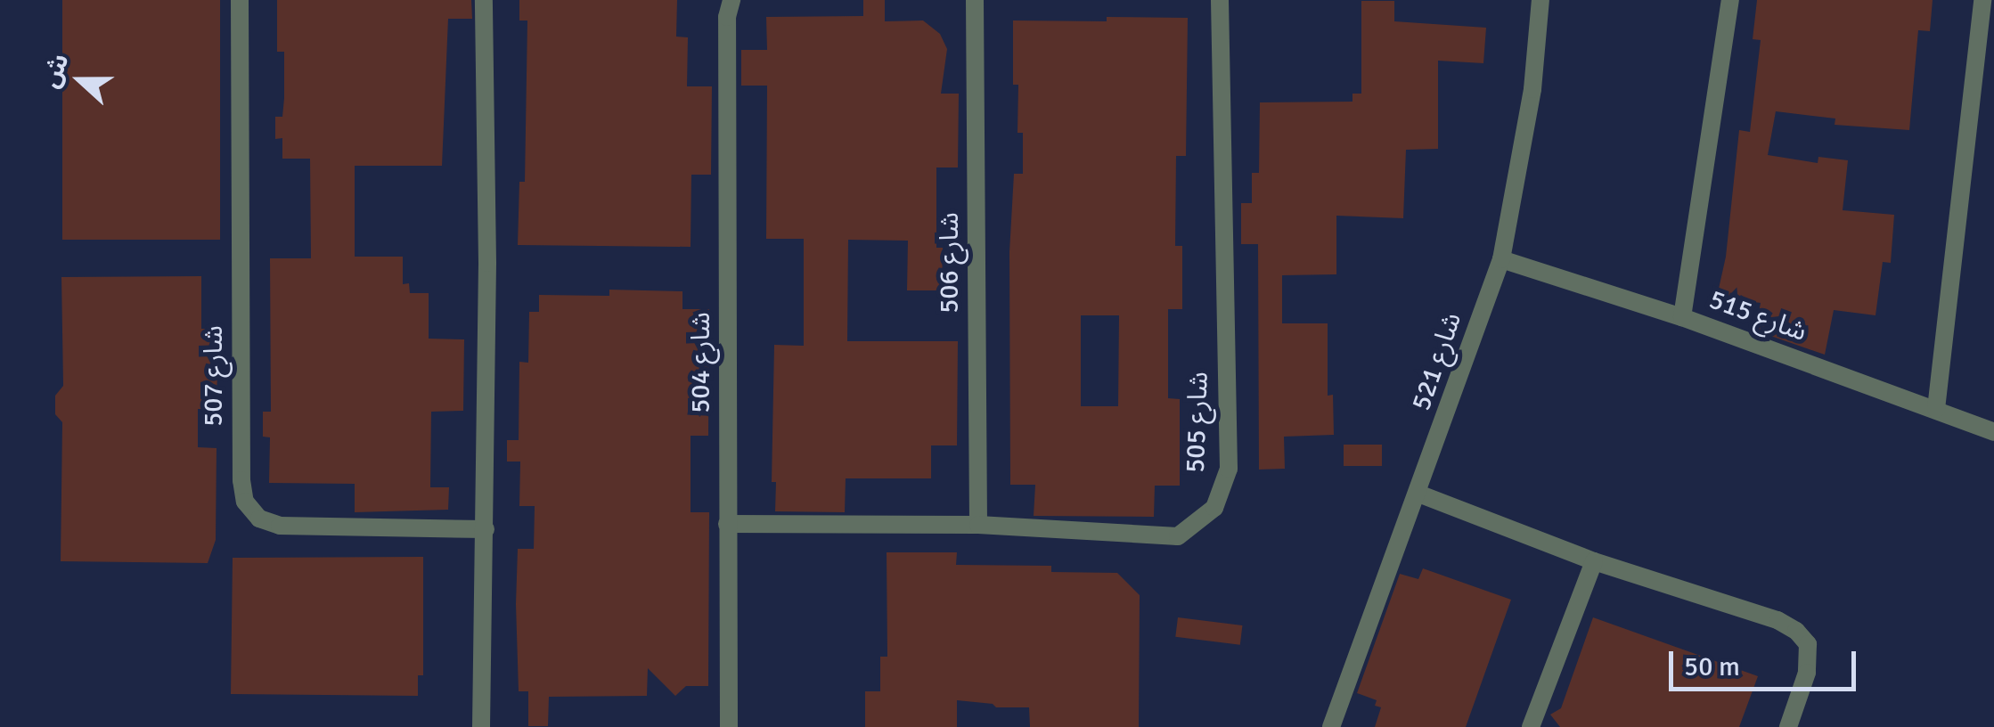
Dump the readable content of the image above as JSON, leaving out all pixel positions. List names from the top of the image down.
{
  "streets": {
    "street": [
      "شارع 506",
      "شارع 515",
      "شارع 521",
      "شارع 504",
      "شارع 507",
      "شارع 505"
    ]
  },
  "crossings": [
    ["شارع 506", "شارع 505"],
    ["شارع 515", "شارع 521"],
    ["شارع 504", "شارع 505"]
  ],
  "scale_bar": "50 m",
  "north": "left"
}
